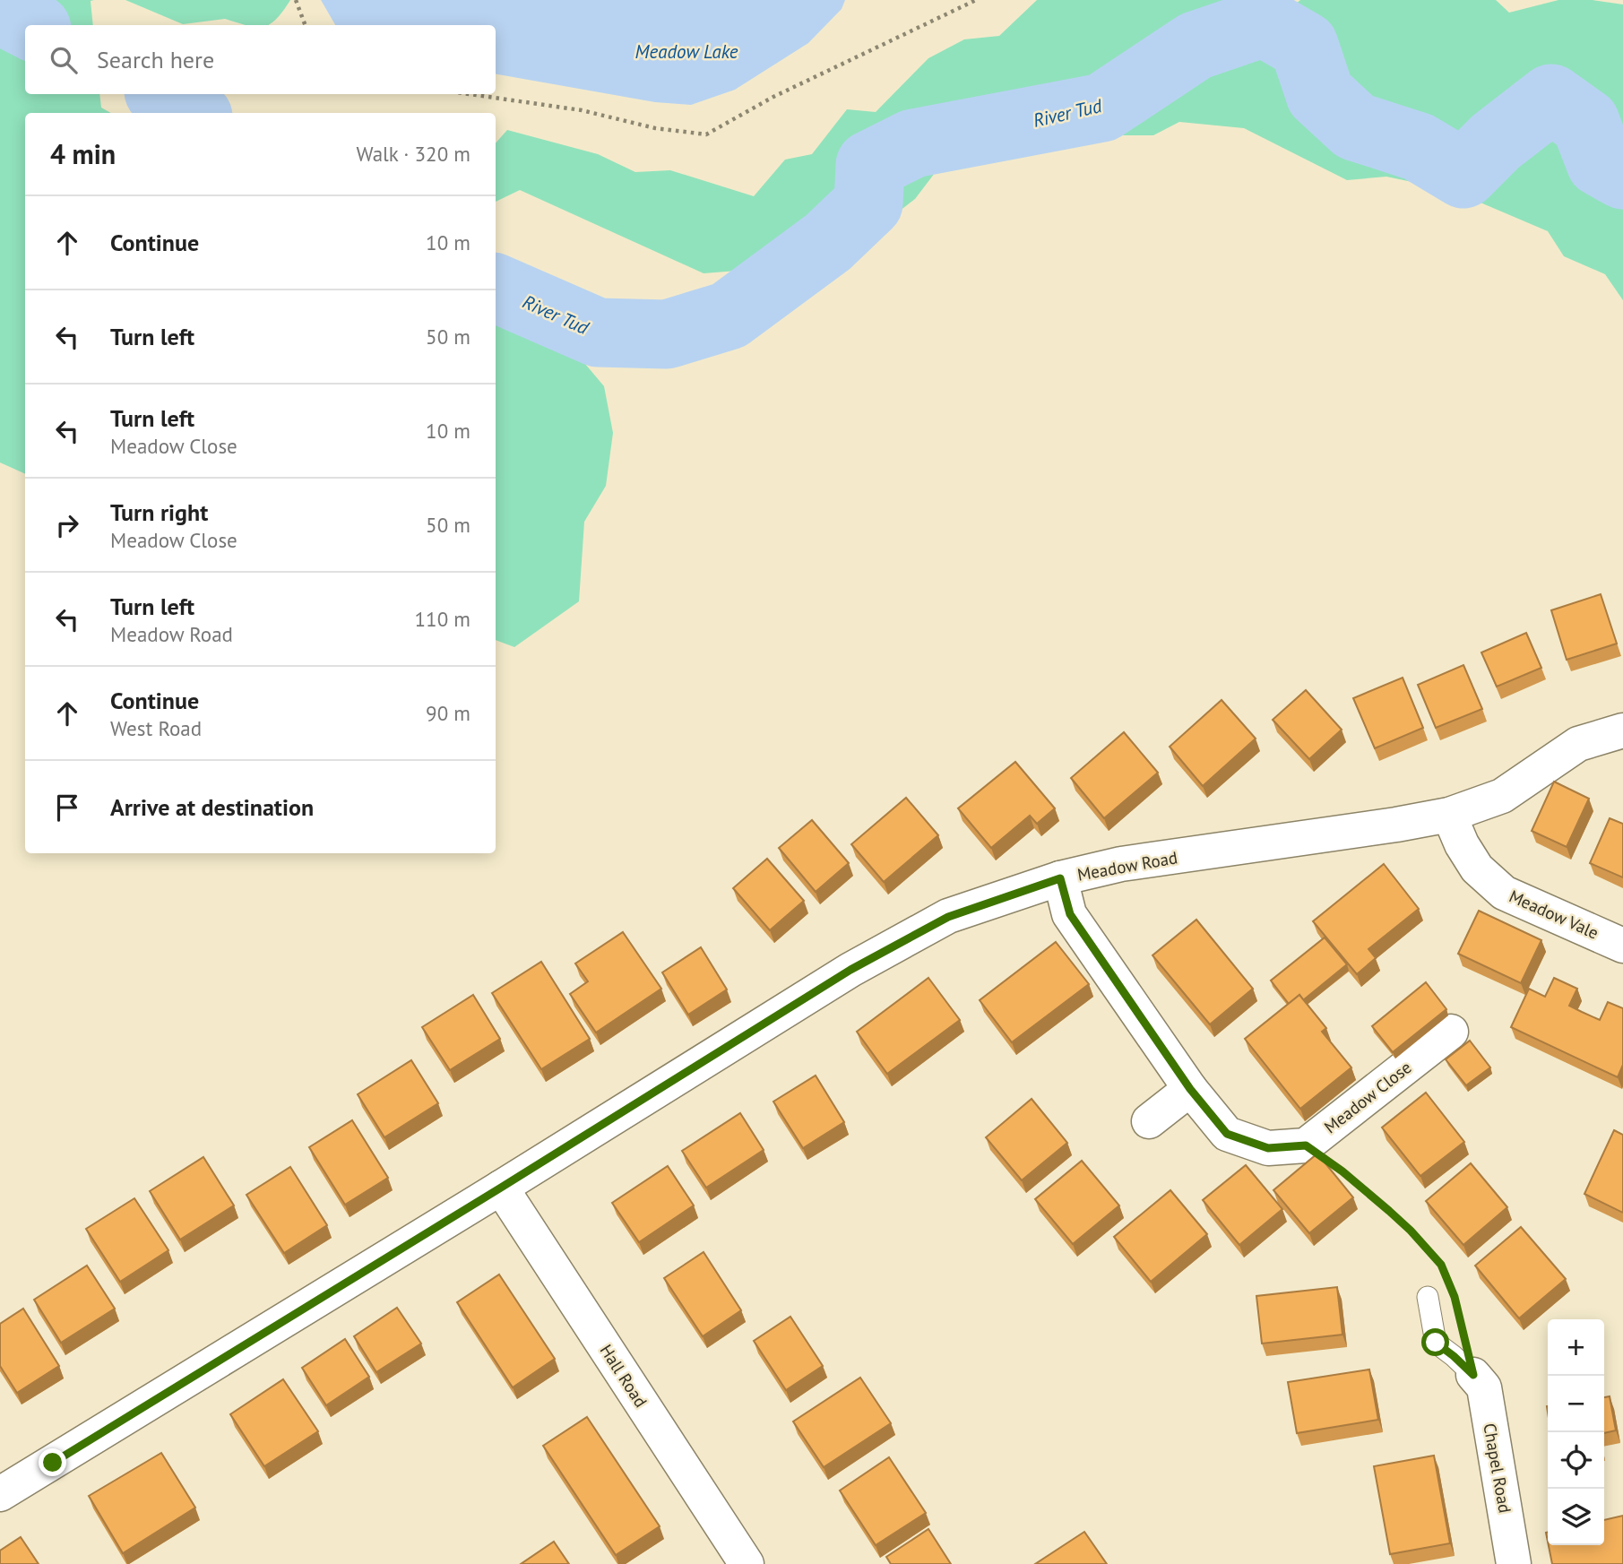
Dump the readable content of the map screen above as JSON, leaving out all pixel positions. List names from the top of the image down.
{
  "streets": {
    "street": [
      "Meadow Road",
      "Meadow Vale",
      "Meadow Close",
      "Hall Road",
      "Chapel Road"
    ]
  },
  "crossings": [
    ["Meadow Road", "Meadow Vale"],
    ["Meadow Road", "Hall Road"]
  ],
  "water": ["Meadow Lake", "River Tud"],
  "page": {
    "search": "Search here",
    "heading": ["4 min", "Walk · 320 m"],
    "list": [
      ["Continue", "10 m"],
      ["Turn left", "50 m"],
      ["Turn left", "Meadow Close", "10 m"],
      ["Turn right", "Meadow Close", "50 m"],
      ["Turn left", "Meadow Road", "110 m"],
      ["Continue", "West Road", "90 m"],
      "Arrive at destination"
    ],
    "map_buttons": ["+", "−"]
  }
}
